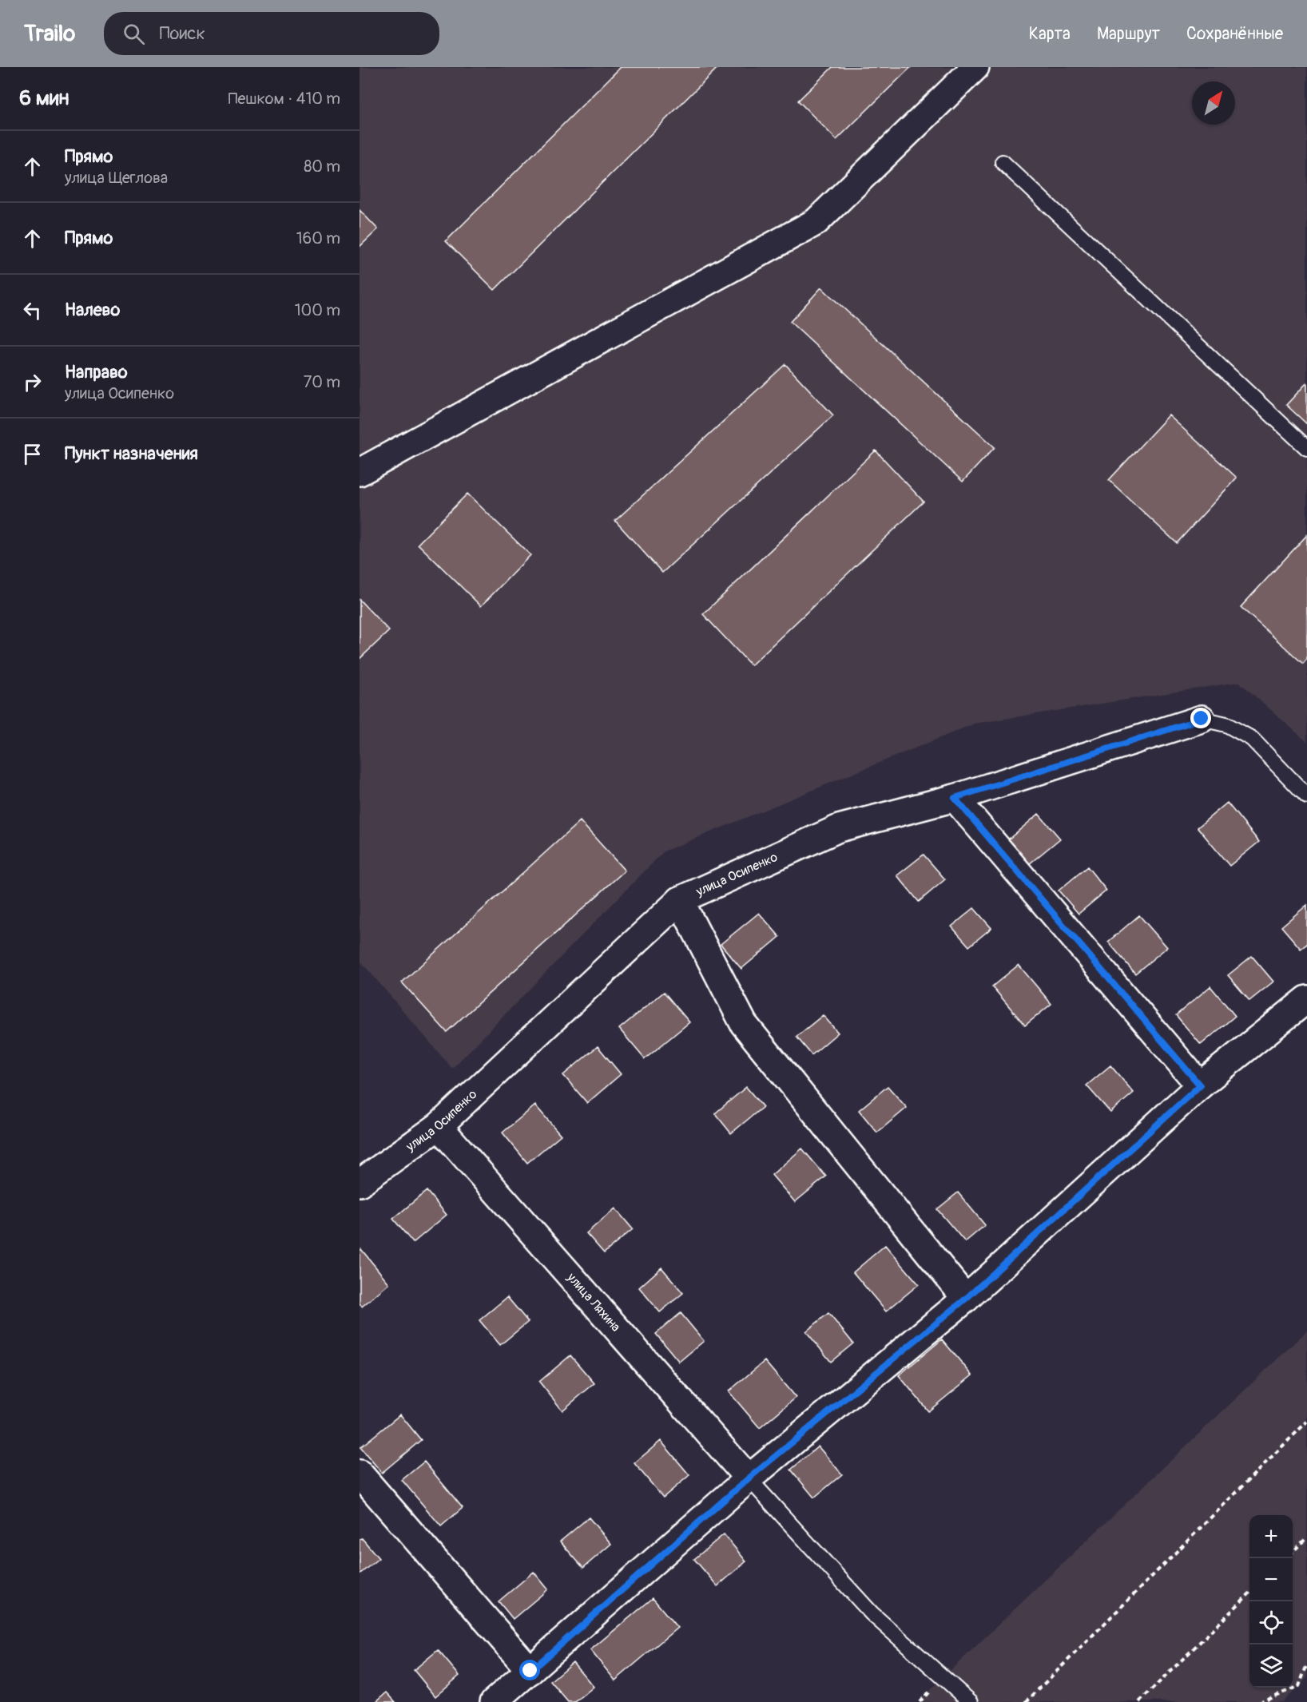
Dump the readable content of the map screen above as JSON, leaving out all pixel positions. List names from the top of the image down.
{
  "streets": {
    "street": ["улица Осипенко", "улица Ляхина"]
  },
  "crossings": [
    ["улица Осипенко", "улица Ляхина"]
  ],
  "north": "top right",
  "page": {
    "header": "Trailo",
    "search": "Поиск",
    "nav": ["Карта", "Маршрут", "Сохранённые"],
    "heading": ["6 мин", "Пешком · 410 m"],
    "list": [
      ["Прямо", "улица Щеглова", "80 m"],
      ["Прямо", "160 m"],
      ["Налево", "100 m"],
      ["Направо", "улица Осипенко", "70 m"],
      "Пункт назначения"
    ],
    "map_buttons": ["+", "−"]
  }
}
